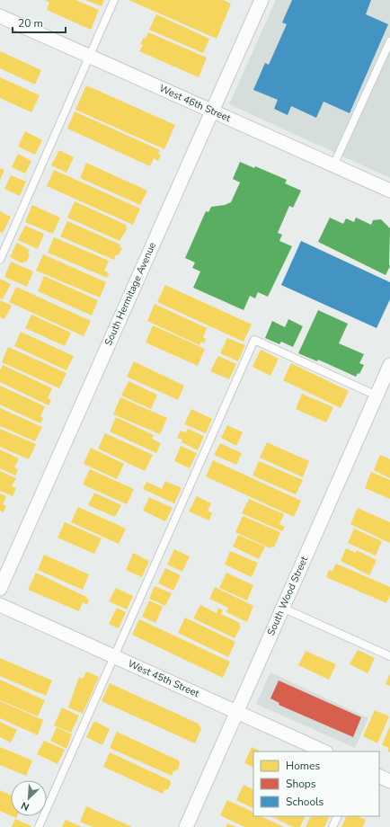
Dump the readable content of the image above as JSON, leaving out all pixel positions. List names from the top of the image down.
{
  "streets": {
    "street": [
      "West 46th Street",
      "South Hermitage Avenue",
      "South Wood Street",
      "West 45th Street"
    ]
  },
  "crossings": [
    ["West 46th Street", "South Hermitage Avenue"],
    ["South Wood Street", "West 45th Street"]
  ],
  "legend": ["Homes", "Shops", "Schools"],
  "scale_bar": "20 m",
  "north": "bottom left"
}
